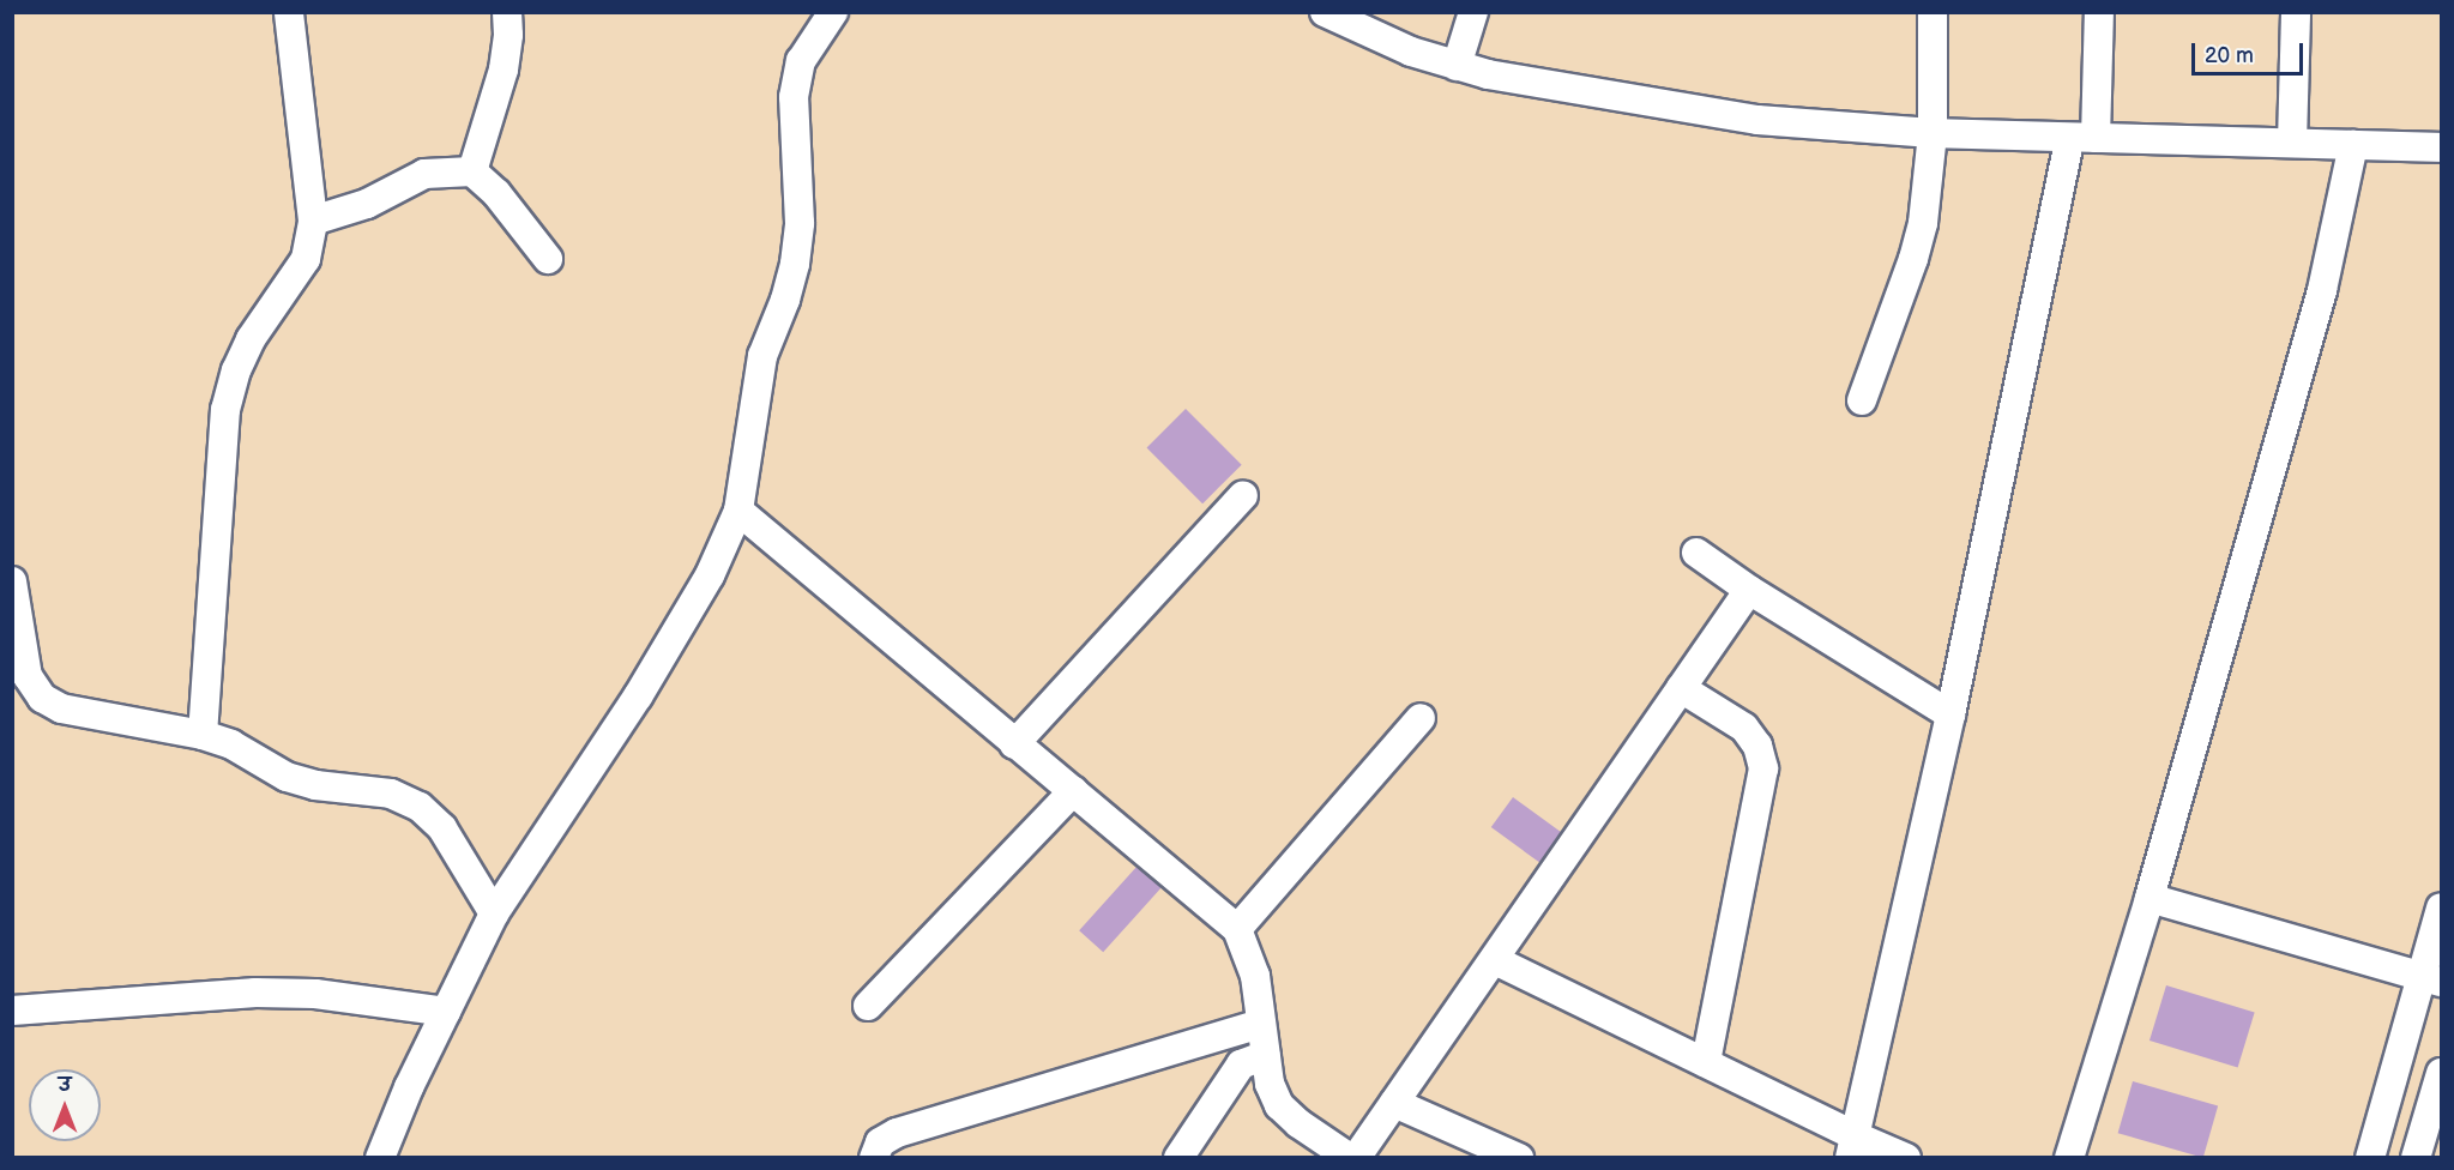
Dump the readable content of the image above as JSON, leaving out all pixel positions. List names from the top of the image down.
{
  "scale_bar": "20 m",
  "north": "top"
}
